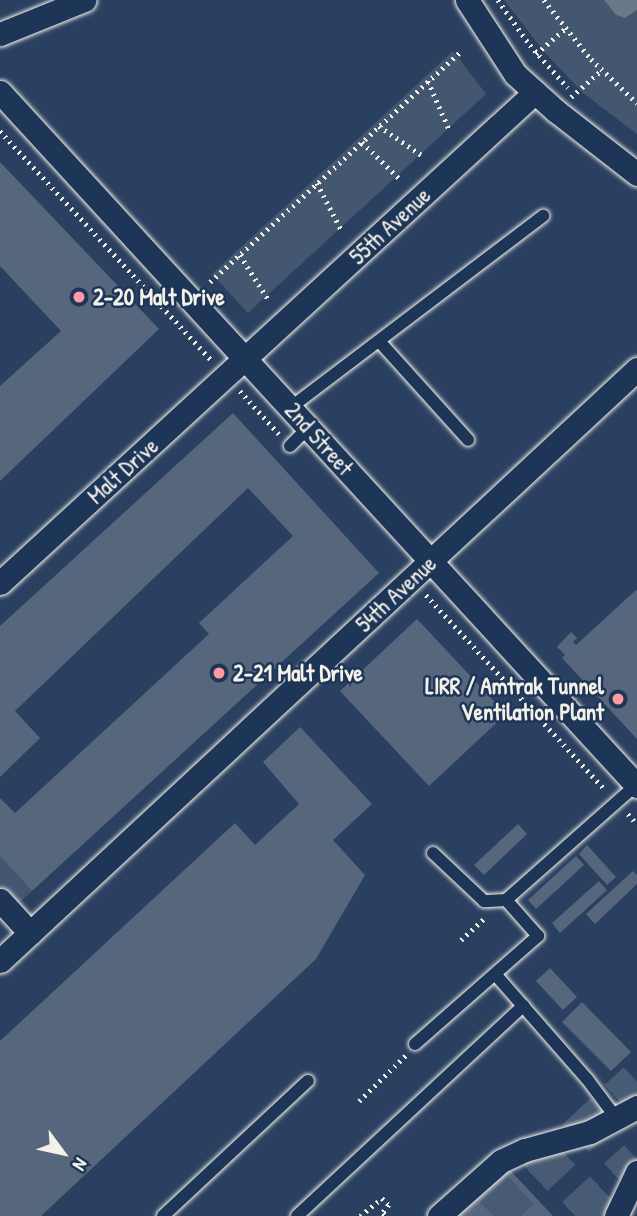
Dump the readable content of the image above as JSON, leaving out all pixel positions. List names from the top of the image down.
{
  "streets": {
    "street": [
      "55th Avenue",
      "2nd Street",
      "Malt Drive",
      "54th Avenue"
    ]
  },
  "crossings": [
    ["55th Avenue", "2nd Street"],
    ["55th Avenue", "Malt Drive"],
    ["2nd Street", "Malt Drive"],
    ["2nd Street", "54th Avenue"]
  ],
  "places": ["2-20 Malt Drive", "2-21 Malt Drive", "LIRR / Amtrak Tunnel Ventilation Plant"],
  "north": "bottom right"
}
